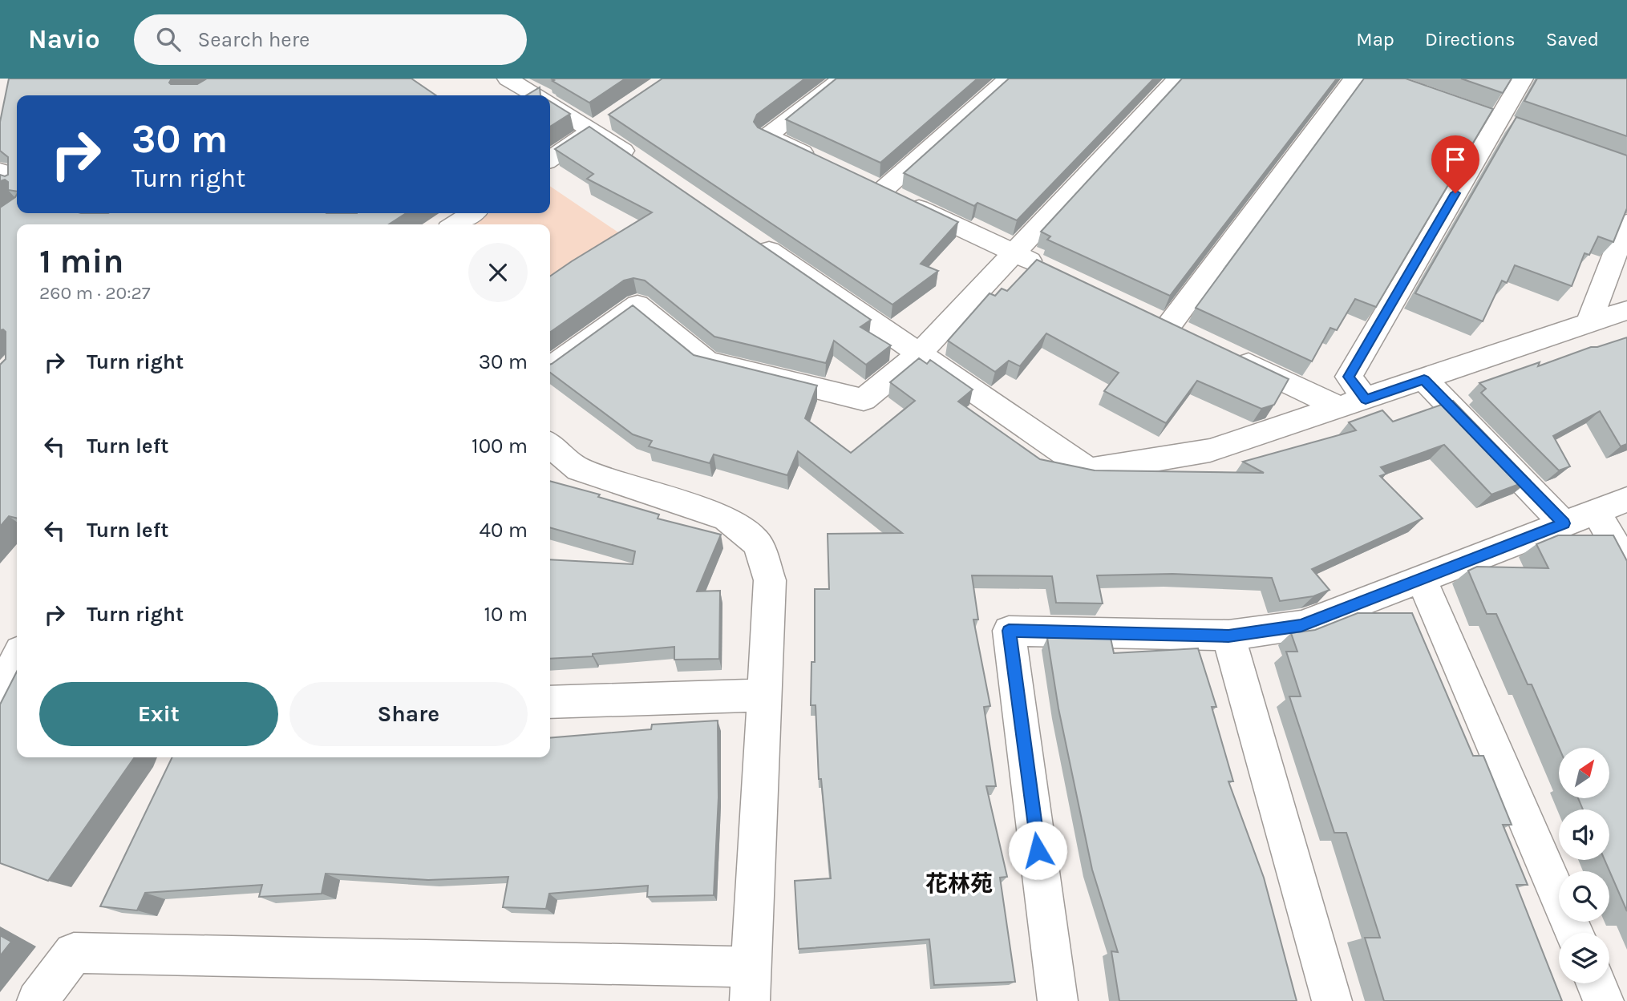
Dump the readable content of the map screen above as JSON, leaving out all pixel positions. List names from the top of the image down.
{
  "districts": ["花林苑"],
  "north": "top right",
  "page": {
    "header": "Navio",
    "search": "Search here",
    "nav": ["Map", "Directions", "Saved"],
    "turn": ["30 m", "Turn right"],
    "heading": ["1 min", "260 m · 20:27"],
    "list": [
      {
        "name": "Turn right",
        "value": "30 m"
      },
      {
        "name": "Turn left",
        "value": "100 m"
      },
      {
        "name": "Turn left",
        "value": "40 m"
      },
      {
        "name": "Turn right",
        "value": "10 m"
      }
    ],
    "buttons": ["Exit", "Share"]
  }
}
